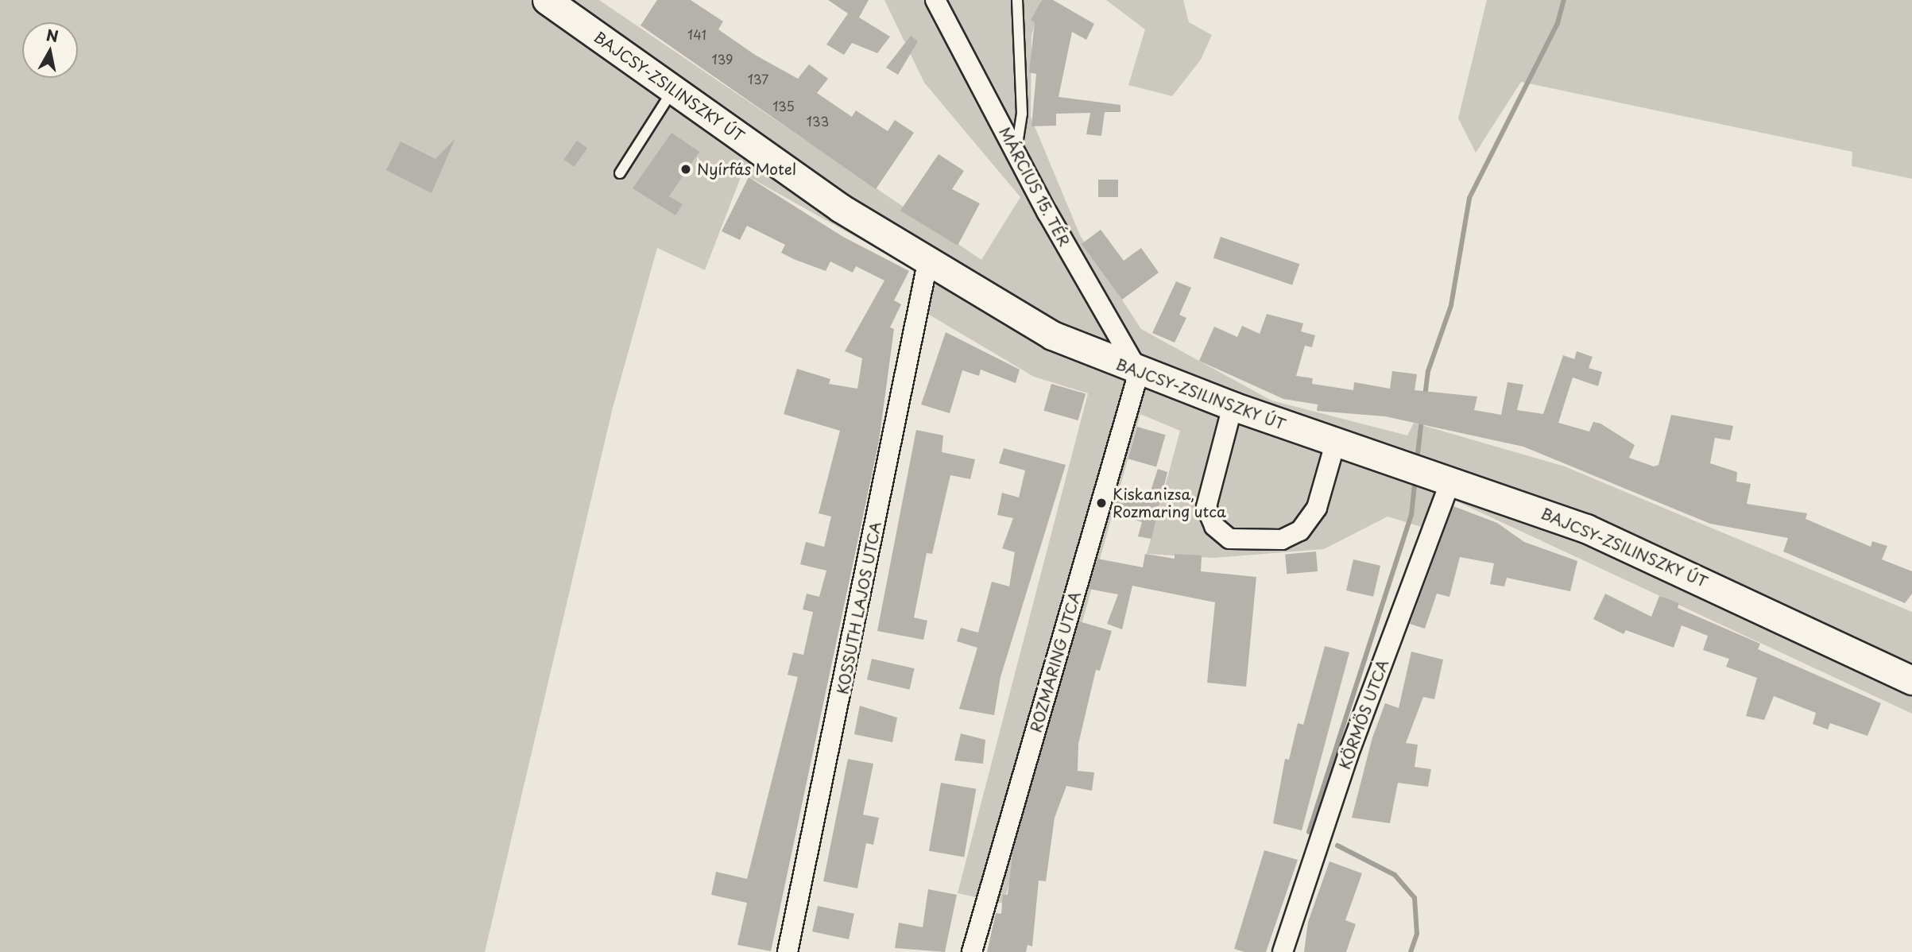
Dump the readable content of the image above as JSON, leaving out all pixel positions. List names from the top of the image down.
{
  "streets": {
    "main road": ["BAJCSY-ZSILINSZKY ÚT"],
    "street": [
      "MÁRCIUS 15. TÉR",
      "KOSSUTH LAJOS UTCA",
      "ROZMARING UTCA",
      "KÖRMÖS UTCA"
    ]
  },
  "crossings": [
    ["BAJCSY-ZSILINSZKY ÚT", "MÁRCIUS 15. TÉR"],
    ["BAJCSY-ZSILINSZKY ÚT", "KOSSUTH LAJOS UTCA"],
    ["BAJCSY-ZSILINSZKY ÚT", "ROZMARING UTCA"],
    ["BAJCSY-ZSILINSZKY ÚT", "KÖRMÖS UTCA"],
    ["MÁRCIUS 15. TÉR", "ROZMARING UTCA"]
  ],
  "places": ["Nyírfás Motel", "Kiskanizsa, Rozmaring utca"],
  "house_numbers": [
    "141",
    "139",
    "137",
    "135",
    "133"
  ],
  "north": "top"
}
